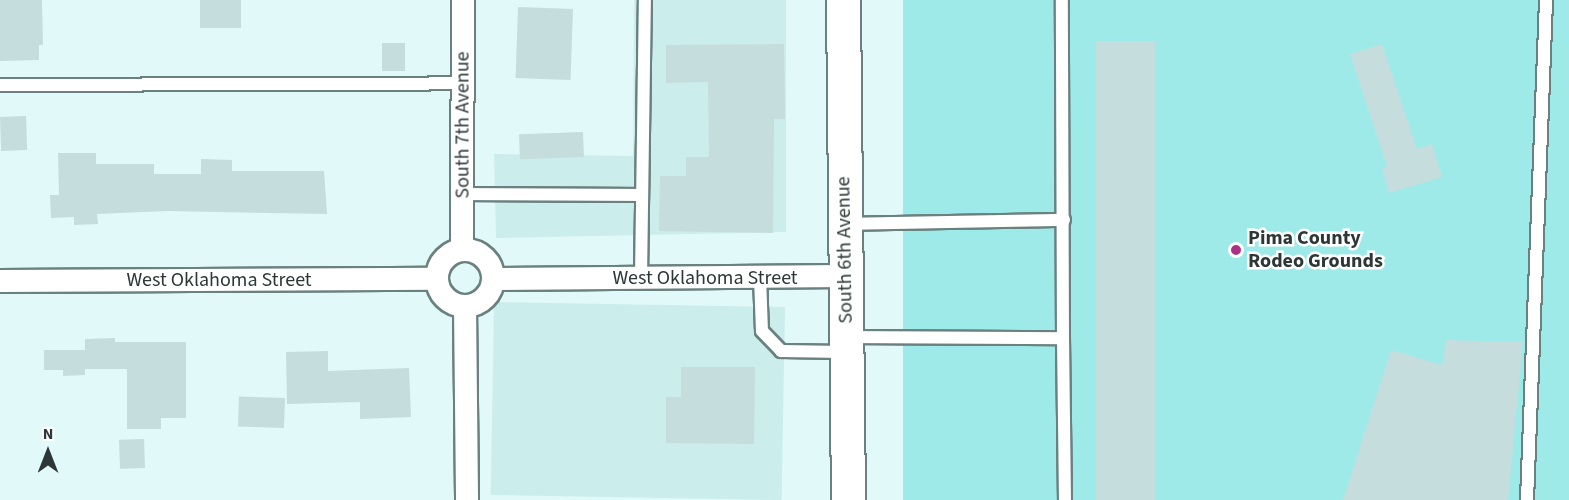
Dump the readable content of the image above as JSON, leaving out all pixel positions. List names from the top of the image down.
{
  "streets": {
    "main road": ["South 6th Avenue"],
    "street": ["South 7th Avenue", "West Oklahoma Street"]
  },
  "crossings": [
    ["South 7th Avenue", "West Oklahoma Street"],
    ["South 6th Avenue", "West Oklahoma Street"]
  ],
  "places": ["Pima County Rodeo Grounds"],
  "north": "top"
}
